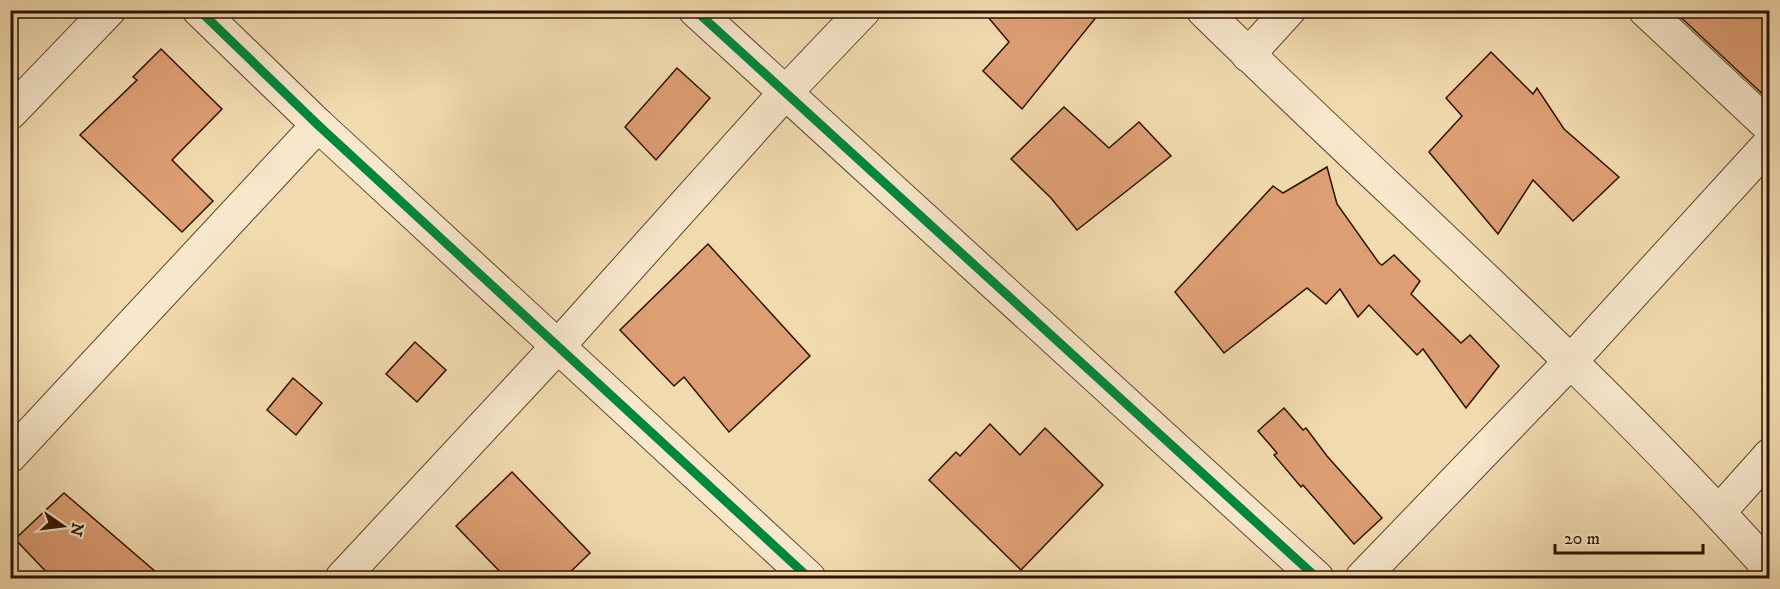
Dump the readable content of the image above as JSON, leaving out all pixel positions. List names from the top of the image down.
{
  "scale_bar": "20 m",
  "north": "right"
}
